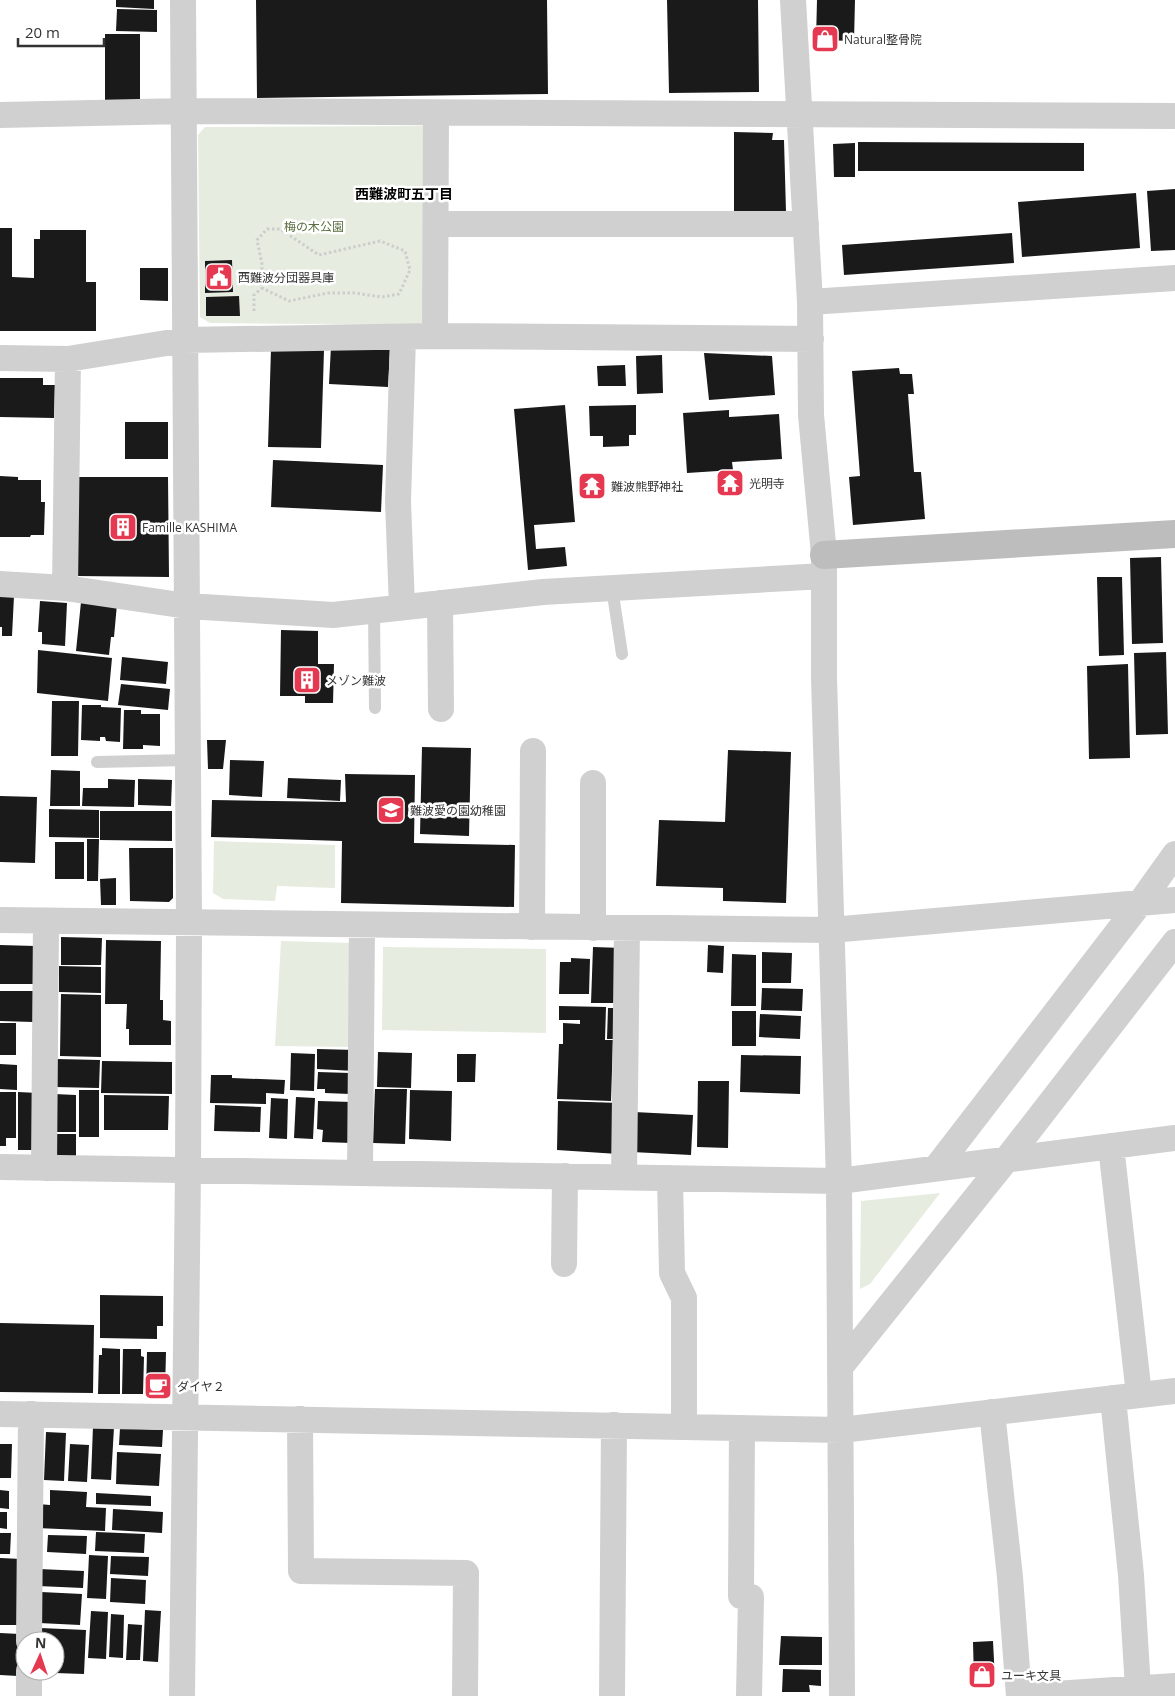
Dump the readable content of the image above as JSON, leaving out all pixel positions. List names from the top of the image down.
{
  "districts": ["西難波町五丁目"],
  "parks": ["梅の木公園"],
  "places": {
    "shop": ["Natural整骨院", "ユーキ文具"],
    "public building": ["西難波分団器具庫"],
    "temple": ["光明寺", "難波熊野神社"],
    "building": ["Famille KASHIMA", "メゾン難波"],
    "school or university": ["難波愛の園幼稚園"],
    "cafe": ["ダイヤ２"]
  },
  "scale_bar": "20 m",
  "north": "top"
}
